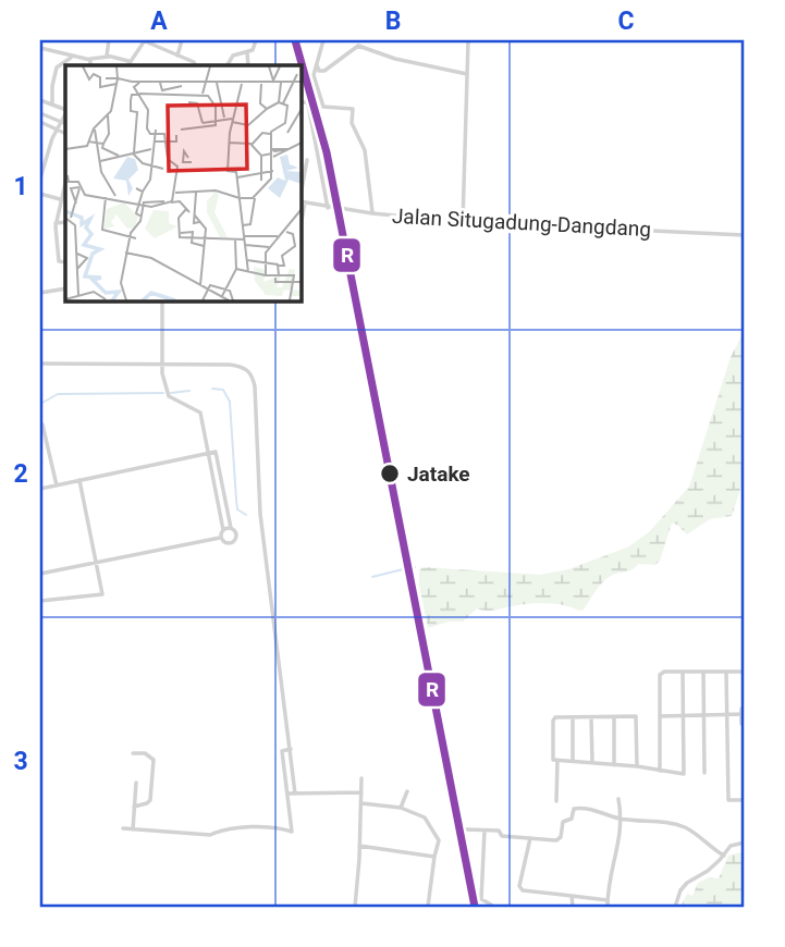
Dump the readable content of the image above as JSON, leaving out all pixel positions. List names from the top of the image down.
{
  "streets": {
    "street": ["Jalan Situgadung-Dangdang"]
  },
  "places": ["Jatake"],
  "lines": ["transit line R"],
  "grid": {
    "columns": ["A", "B", "C"],
    "rows": ["1", "2", "3"]
  }
}
